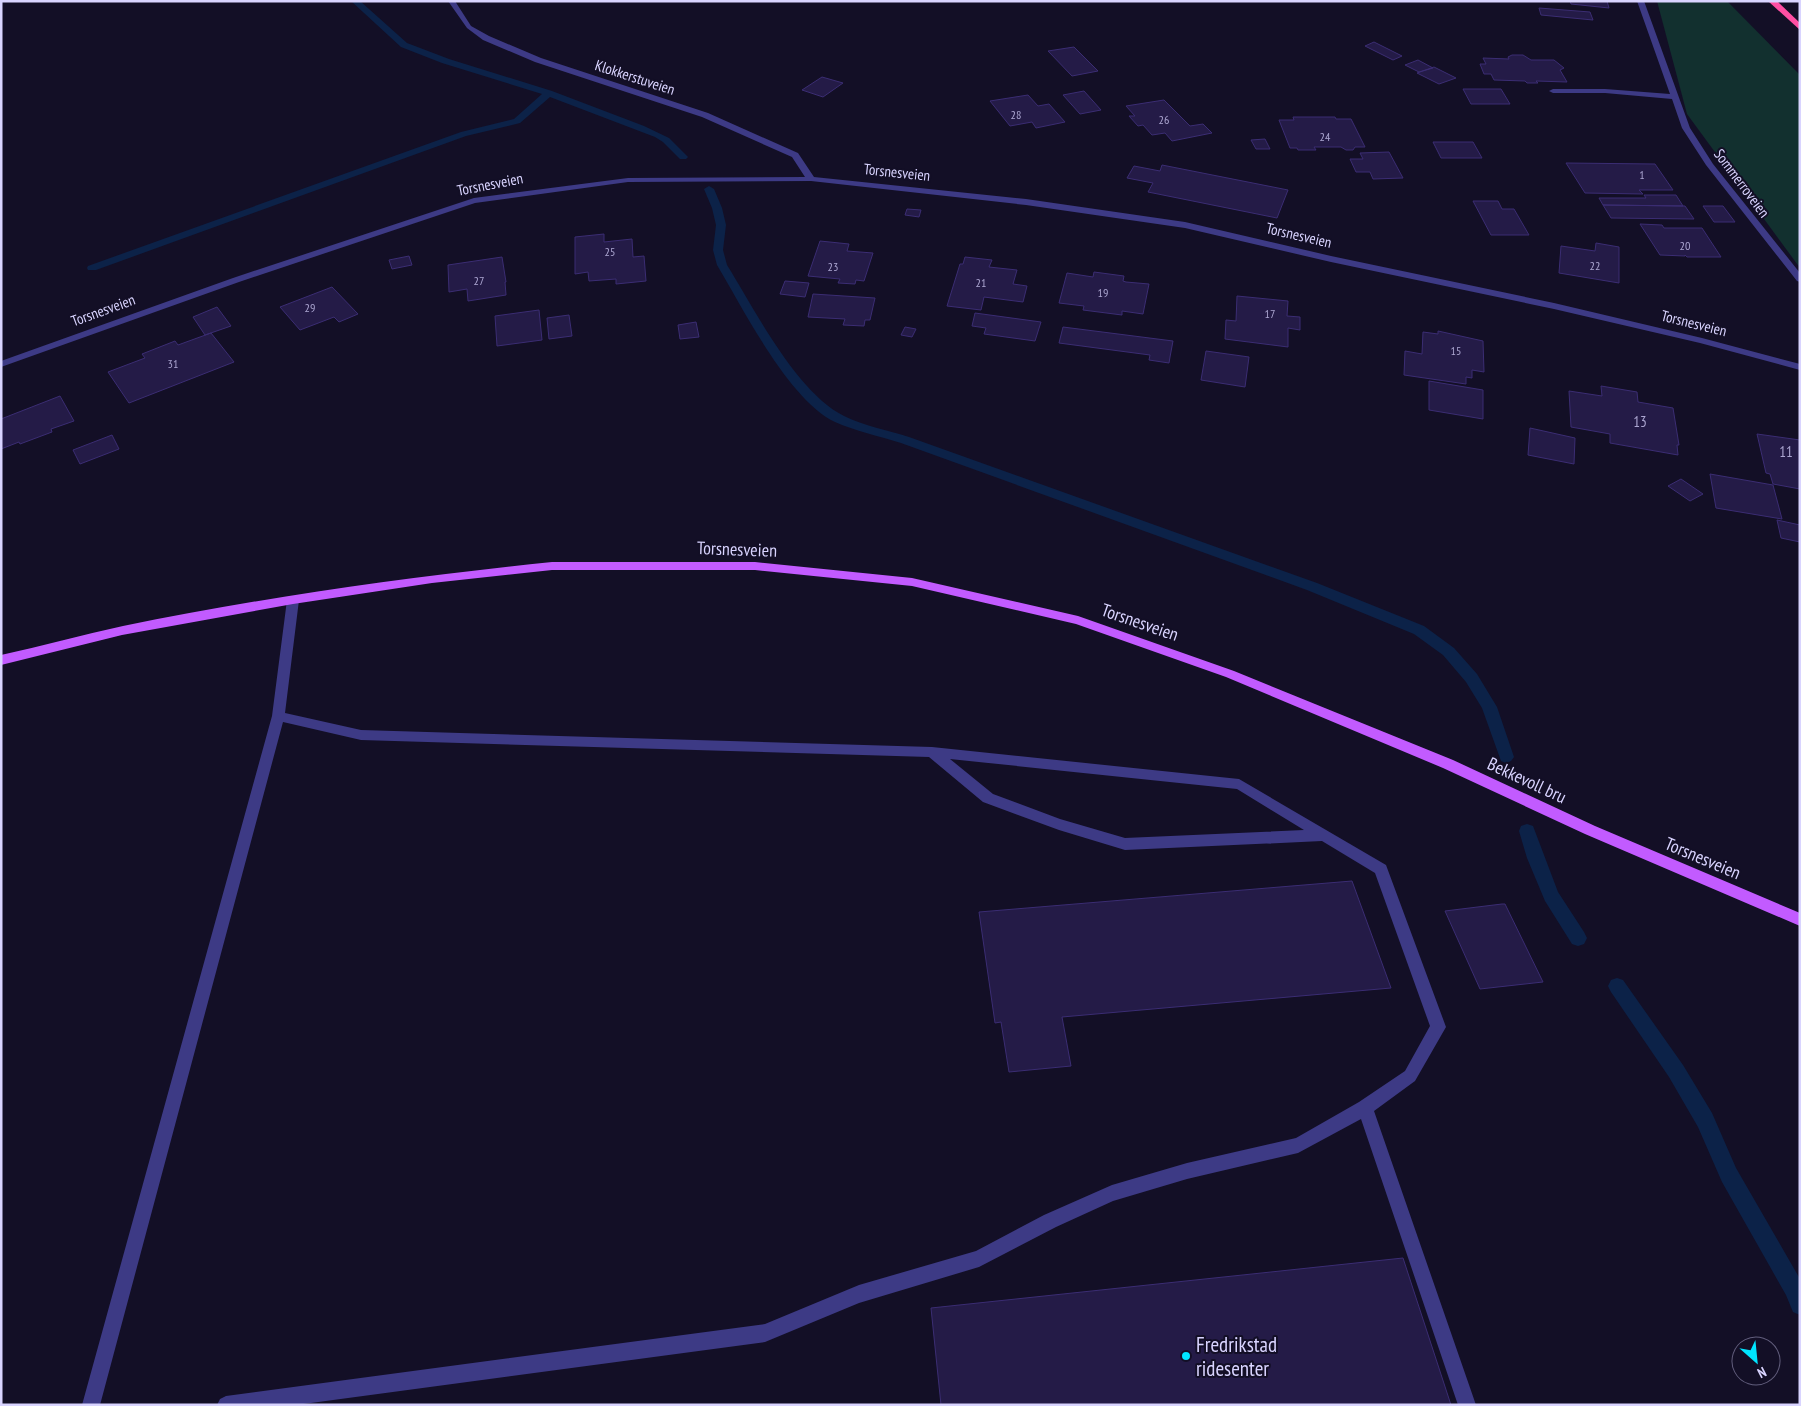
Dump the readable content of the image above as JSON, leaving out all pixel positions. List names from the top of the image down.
{
  "streets": {
    "main road": ["Torsnesveien", "Bekkevoll bru"],
    "street": ["Klokkerstuveien", "Sommerroveien"]
  },
  "crossings": [
    ["Klokkerstuveien", "Torsnesveien"],
    ["Torsnesveien", "Bekkevoll bru"]
  ],
  "places": ["Fredrikstad ridesenter"],
  "house_numbers": [
    "28",
    "26",
    "24",
    "1",
    "20",
    "25",
    "22",
    "23",
    "27",
    "21",
    "19",
    "29",
    "17",
    "15",
    "31",
    "13",
    "11"
  ],
  "north": "bottom right"
}
